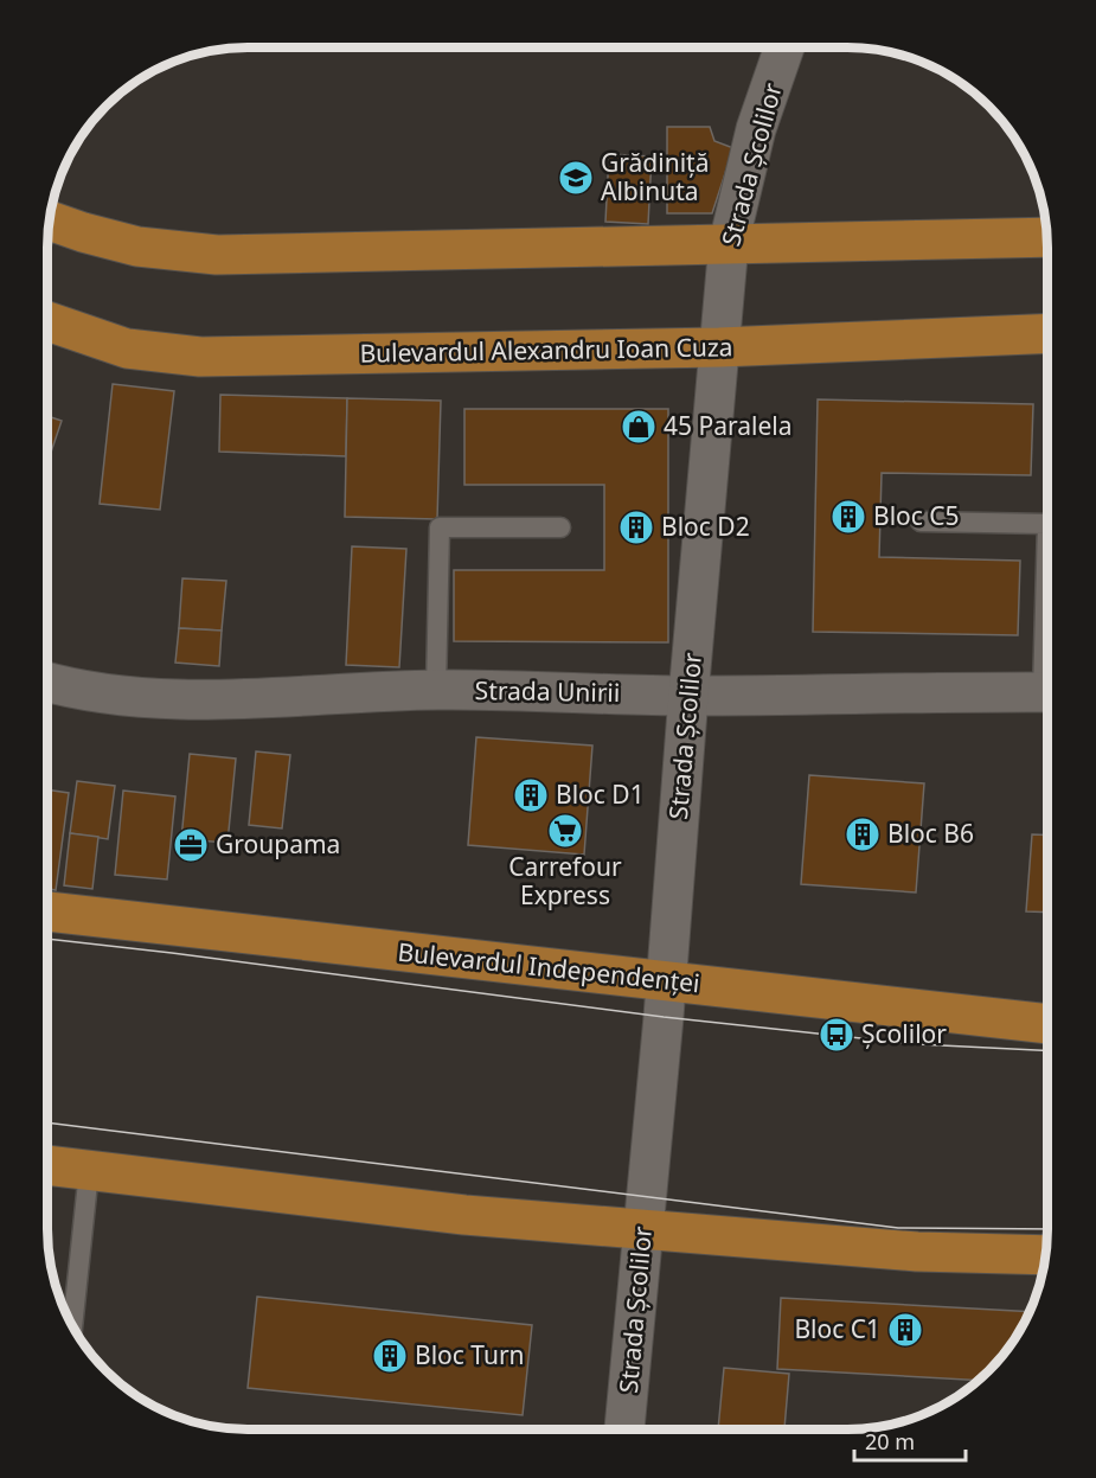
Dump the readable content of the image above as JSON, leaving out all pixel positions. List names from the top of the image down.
{
  "streets": {
    "main road": [
      "Strada Școlilor",
      "Bulevardul Alexandru Ioan Cuza",
      "Strada Unirii",
      "Bulevardul Independenței"
    ]
  },
  "crossings": [
    ["Strada Școlilor", "Bulevardul Alexandru Ioan Cuza"],
    ["Strada Școlilor", "Strada Unirii"],
    ["Strada Școlilor", "Bulevardul Independenței"]
  ],
  "places": {
    "school or university": ["Grădiniță Albinuta"],
    "shop": ["45 Paralela"],
    "building": [
      "Bloc C5",
      "Bloc D2",
      "Bloc D1",
      "Bloc B6",
      "Bloc C1",
      "Bloc Turn"
    ],
    "supermarket": ["Carrefour Express"],
    "office": ["Groupama"],
    "bus stop": ["Școlilor"]
  },
  "scale_bar": "20 m"
}
